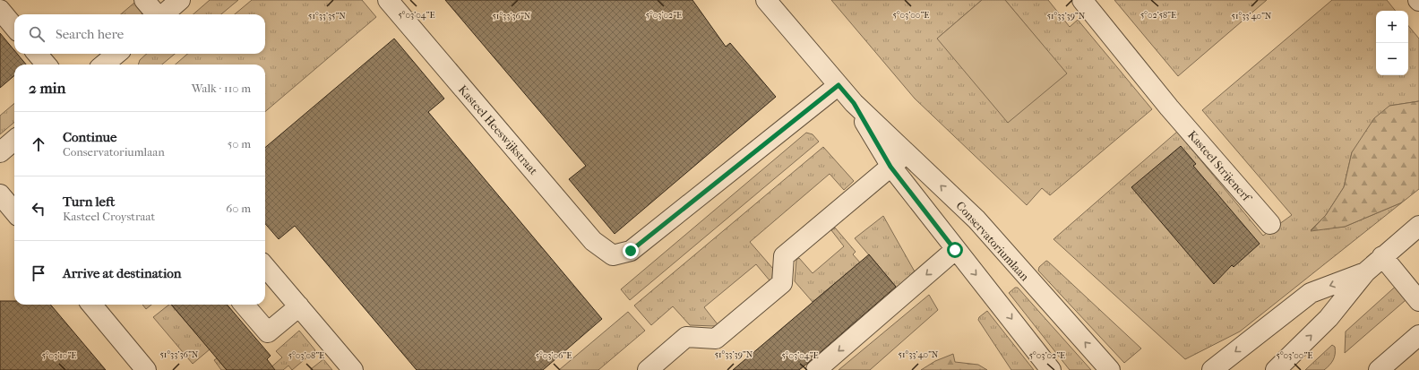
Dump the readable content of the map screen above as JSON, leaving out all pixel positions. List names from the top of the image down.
{
  "streets": {
    "street": ["Kasteel Heeswijkstraat", "Kasteel Strijenerf", "Conservatoriumlaan"]
  },
  "crossings": [
    ["Kasteel Heeswijkstraat", "Conservatoriumlaan"]
  ],
  "page": {
    "map_buttons": ["+", "−"],
    "search": "Search here",
    "heading": ["2 min", "Walk · 110 m"],
    "list": [
      ["Continue", "Conservatoriumlaan", "50 m"],
      ["Turn left", "Kasteel Croystraat", "60 m"],
      "Arrive at destination"
    ]
  },
  "coordinates": [
    "5°03'04\"E",
    "5°03'02\"E",
    "5°03'00\"E",
    "5°02'58\"E",
    "51°33'35\"N",
    "51°33'36\"N",
    "51°33'39\"N",
    "51°33'40\"N",
    "5°03'10\"E",
    "5°03'08\"E",
    "5°03'06\"E"
  ]
}
